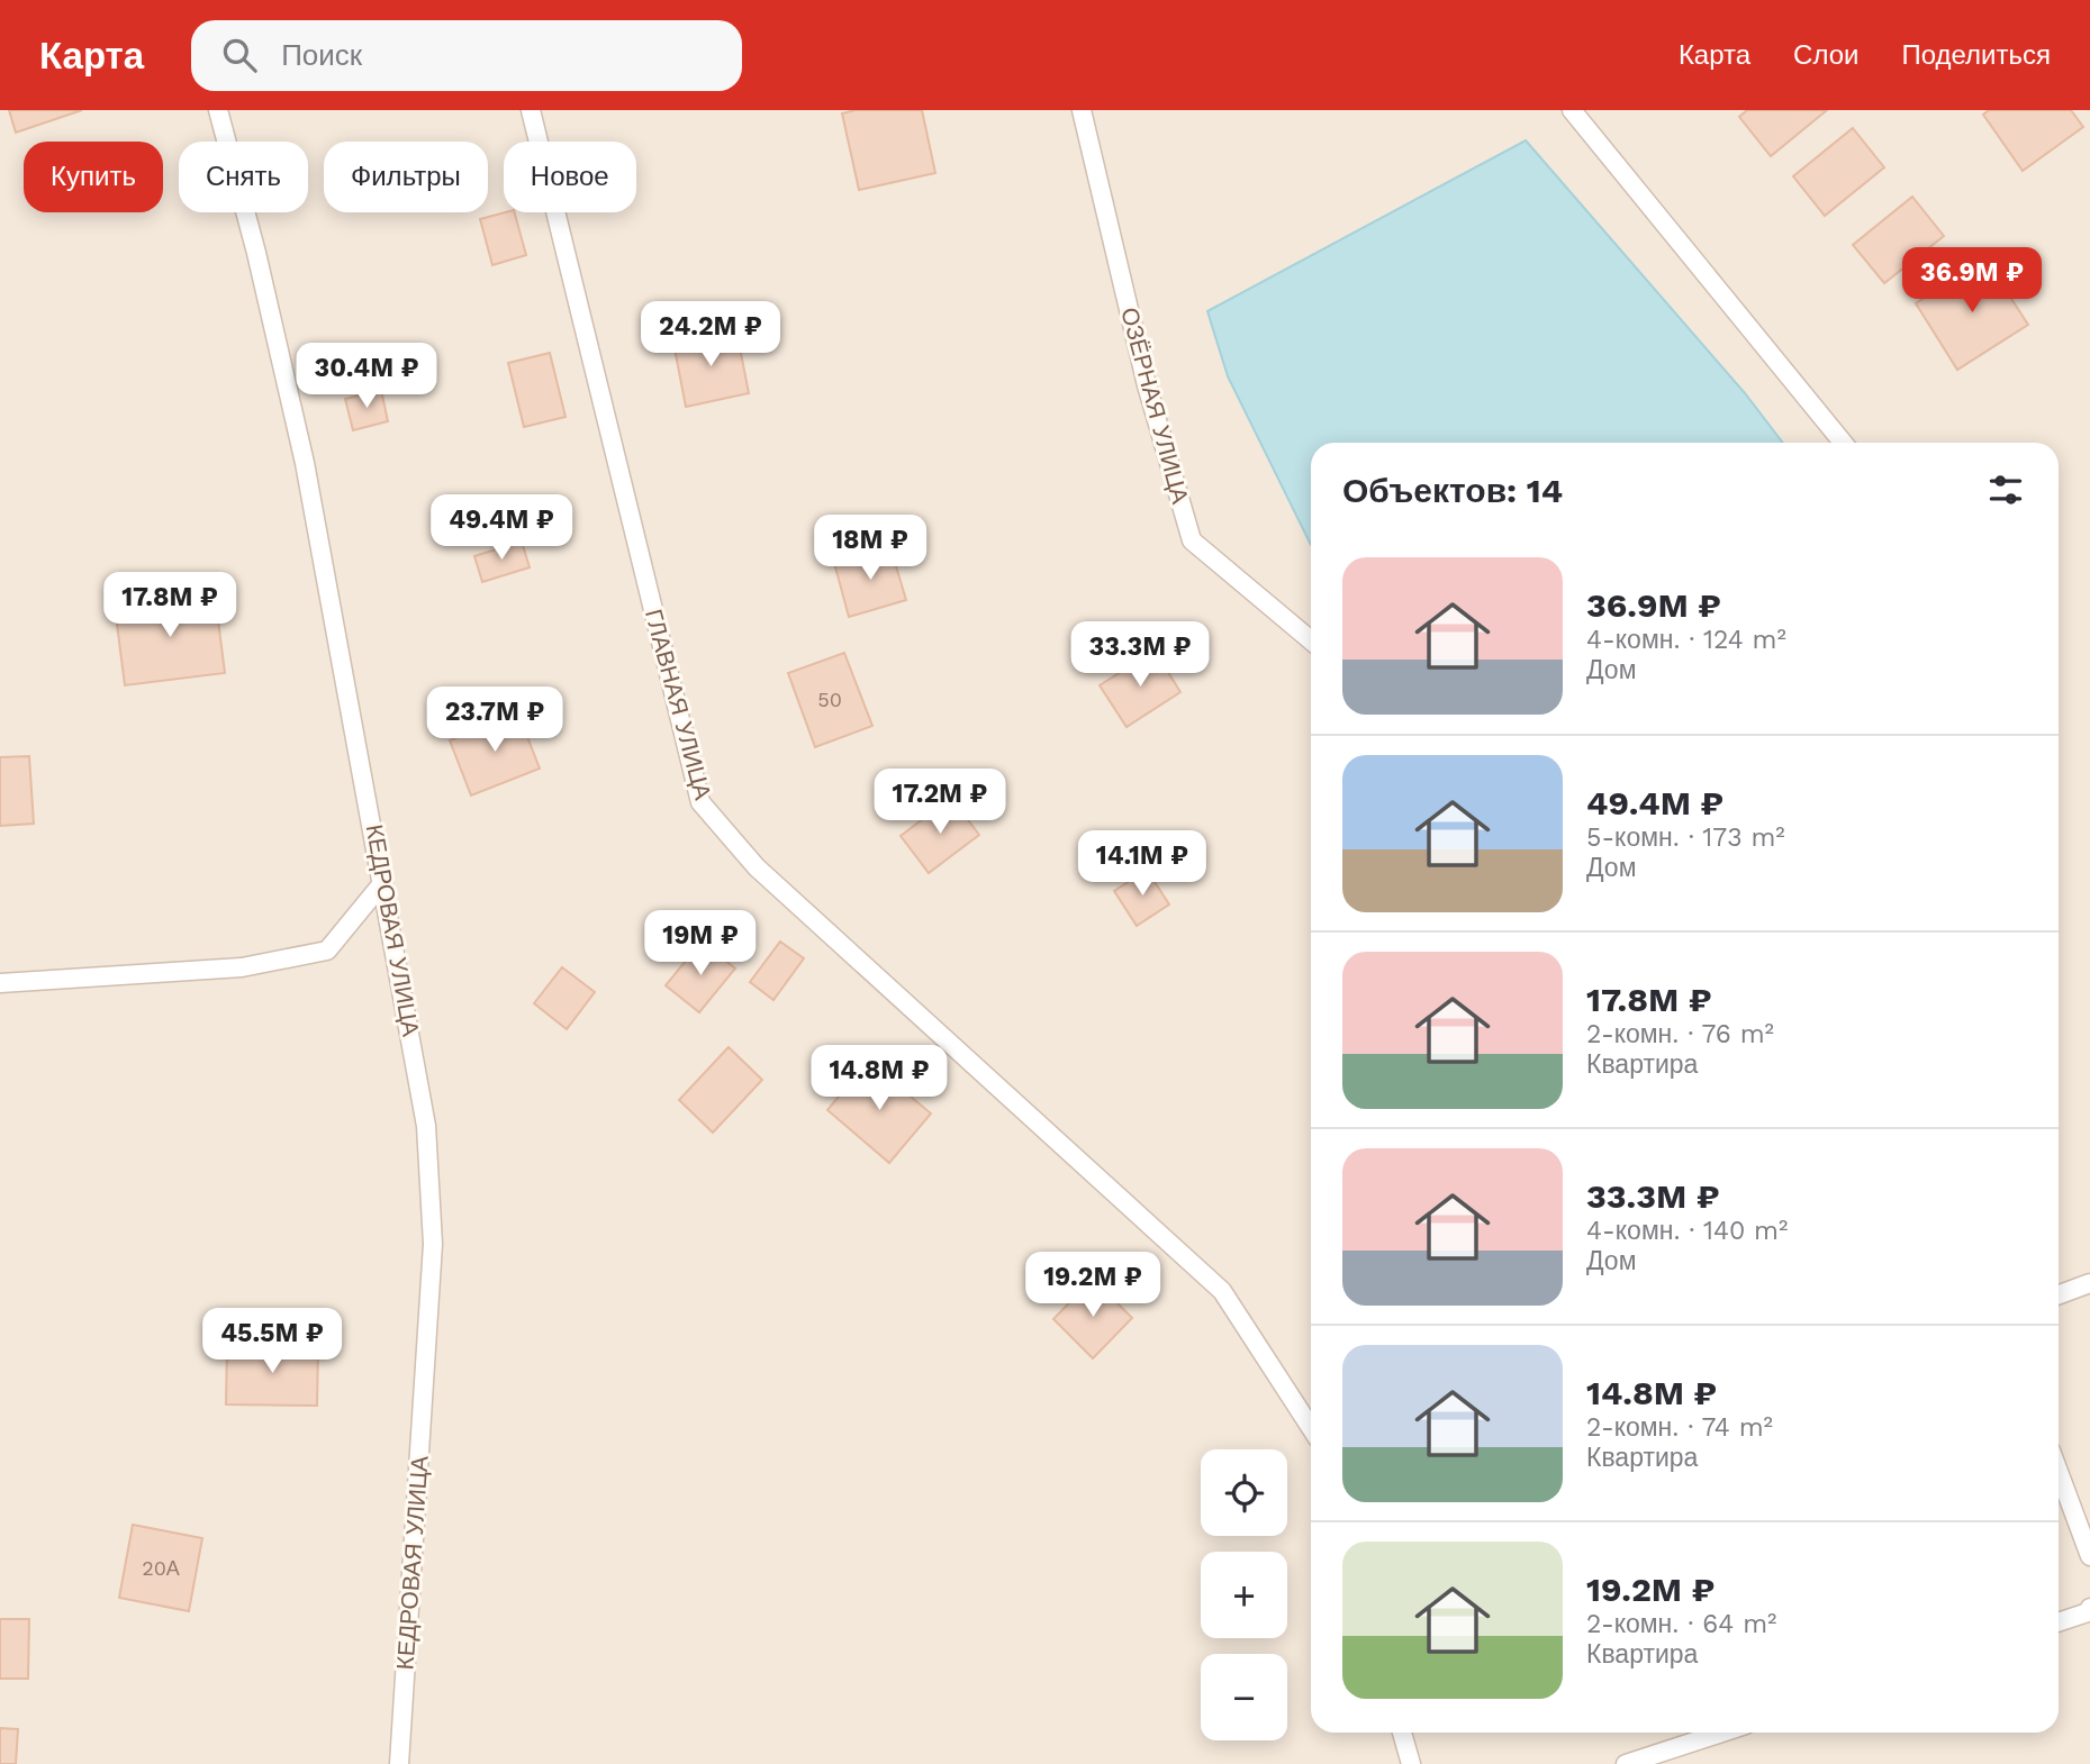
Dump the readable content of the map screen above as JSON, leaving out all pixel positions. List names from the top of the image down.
{
  "streets": {
    "lane": ["ОЗЁРНАЯ УЛИЦА", "ГЛАВНАЯ УЛИЦА", "КЕДРОВАЯ УЛИЦА"]
  },
  "house_numbers": ["50", "20А"],
  "page": {
    "header": "Карта",
    "search": "Поиск",
    "nav": ["Карта", "Слои", "Поделиться"],
    "chip": [
      "Купить",
      "Снять",
      "Фильтры",
      "Новое"
    ],
    "price": [
      "36.9M ₽",
      "24.2M ₽",
      "30.4M ₽",
      "49.4M ₽",
      "18M ₽",
      "17.8M ₽",
      "33.3M ₽",
      "23.7M ₽",
      "17.2M ₽",
      "14.1M ₽",
      "19M ₽",
      "14.8M ₽",
      "19.2M ₽",
      "45.5M ₽"
    ],
    "heading": "Объектов: 14",
    "list": [
      {
        "name": "36.9M ₽",
        "note": "4-комн. · 124 m² · Дом"
      },
      {
        "name": "49.4M ₽",
        "note": "5-комн. · 173 m² · Дом"
      },
      {
        "name": "17.8M ₽",
        "note": "2-комн. · 76 m² · Квартира"
      },
      {
        "name": "33.3M ₽",
        "note": "4-комн. · 140 m² · Дом"
      },
      {
        "name": "14.8M ₽",
        "note": "2-комн. · 74 m² · Квартира"
      },
      {
        "name": "19.2M ₽",
        "note": "2-комн. · 64 m² · Квартира"
      }
    ],
    "map_buttons": ["+", "−"]
  }
}
